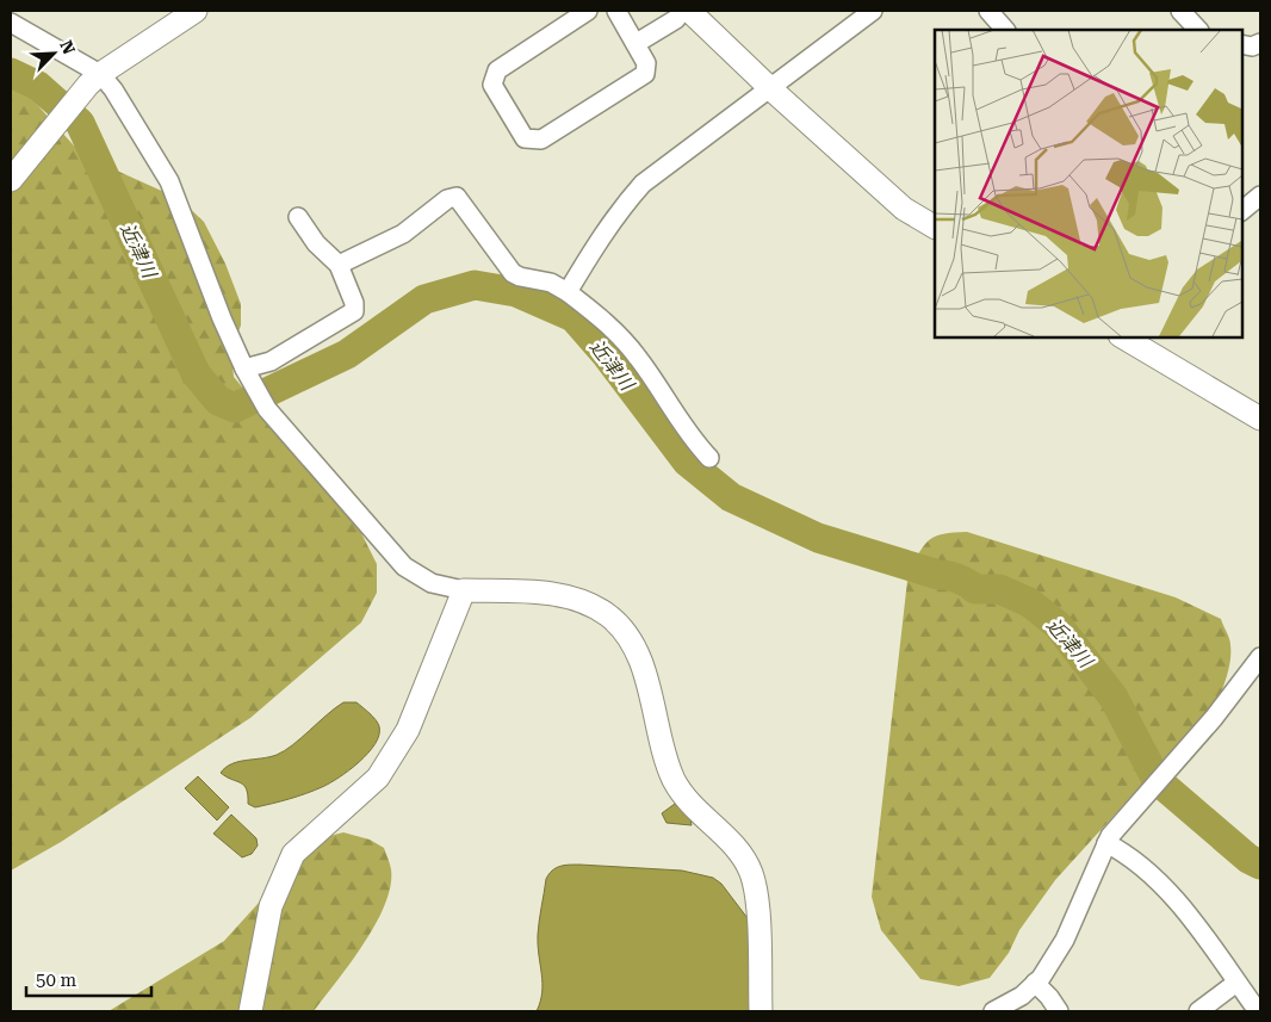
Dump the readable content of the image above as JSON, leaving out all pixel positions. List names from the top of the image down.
{
  "water": ["近津川"],
  "scale_bar": "50 m",
  "north": "top right"
}
